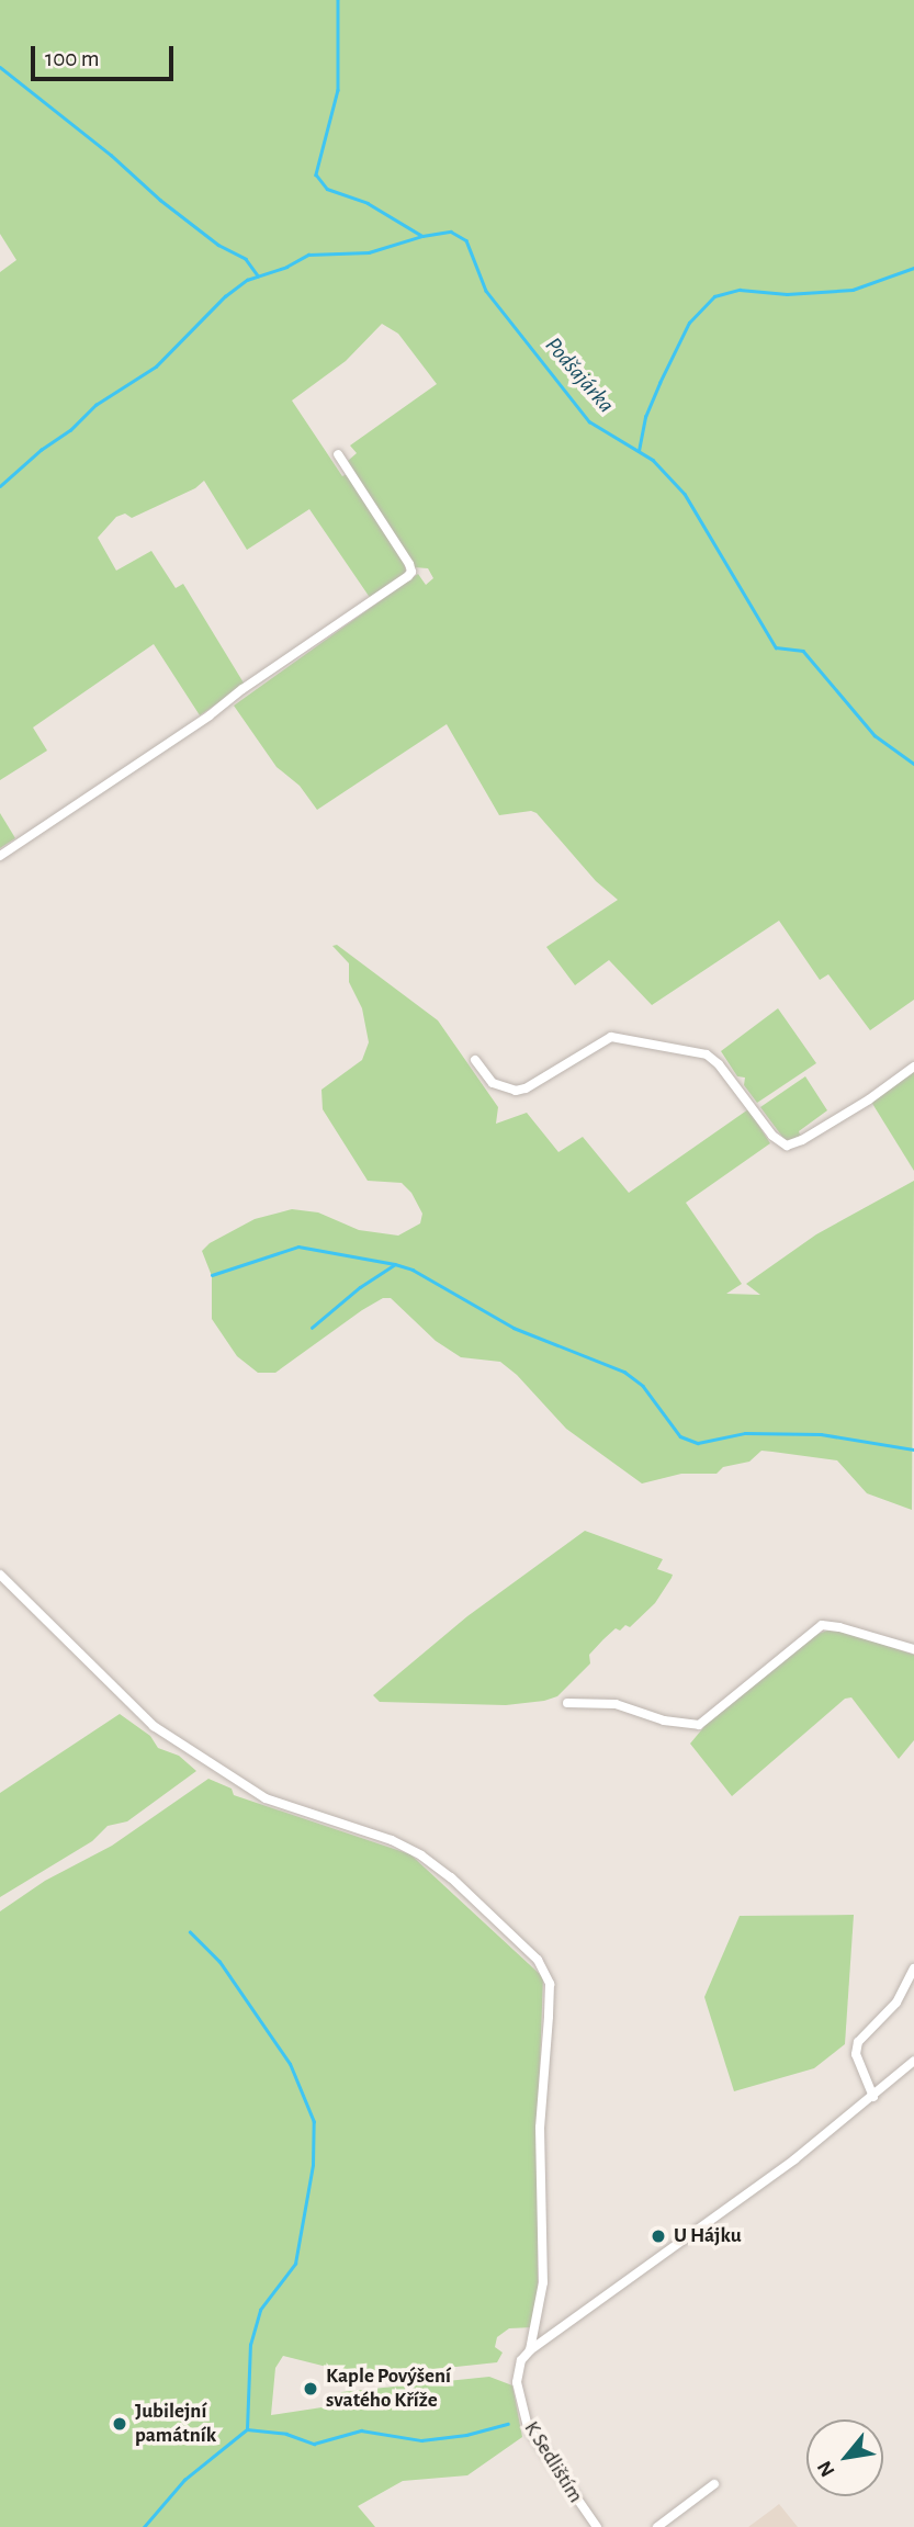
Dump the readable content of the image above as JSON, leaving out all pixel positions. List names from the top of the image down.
{
  "streets": {
    "street": ["K Sedlištím"]
  },
  "water": ["Podšajárka"],
  "places": ["U Hájku", "Kaple Povýšení svatého Kříže", "Jubilejní památník"],
  "scale_bar": "100 m",
  "north": "bottom left"
}
